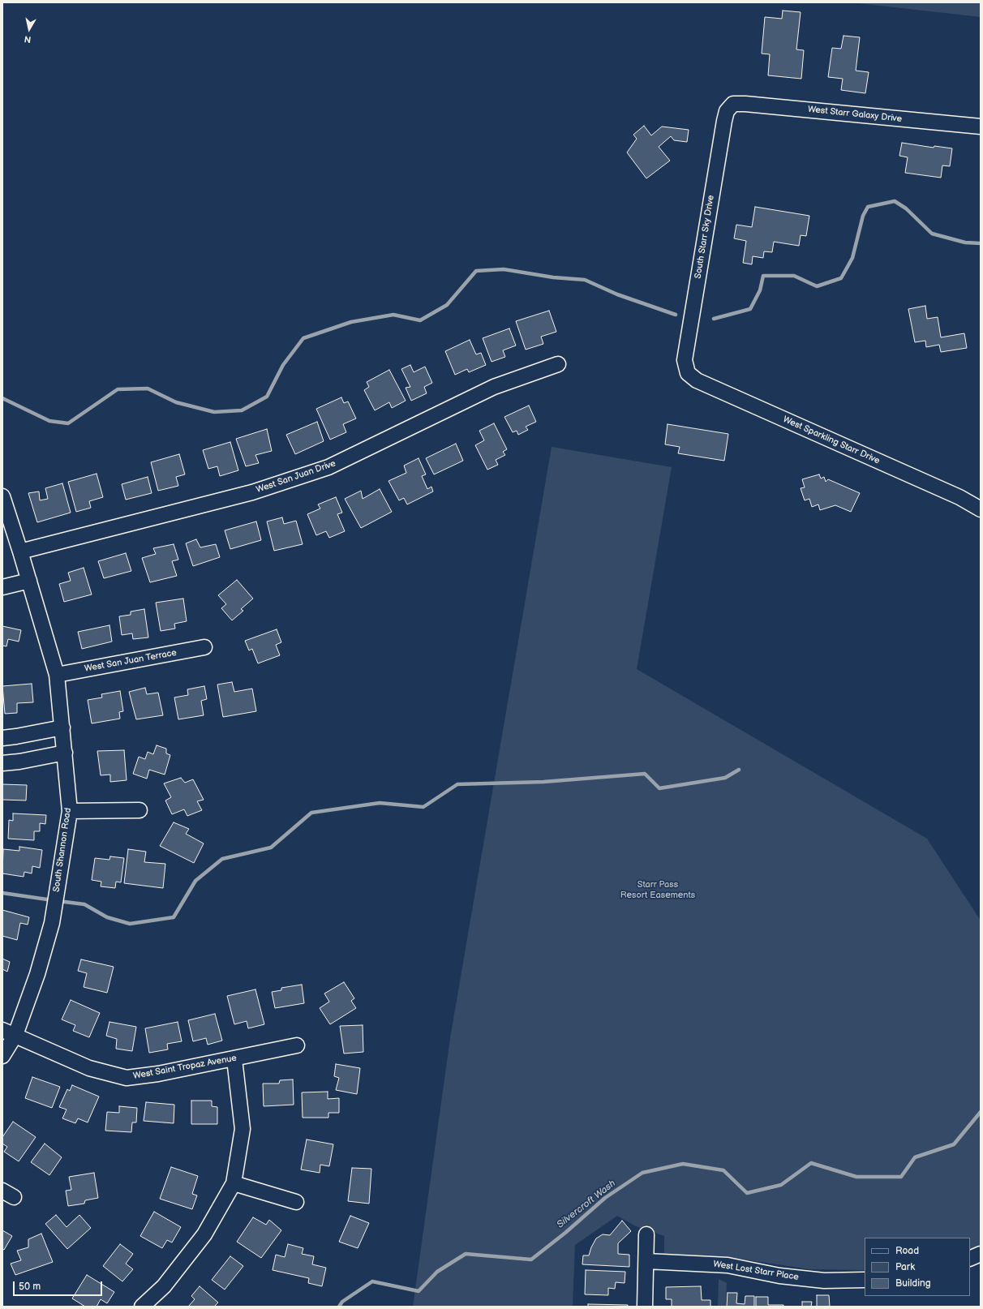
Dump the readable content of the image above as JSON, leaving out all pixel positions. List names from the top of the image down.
{
  "streets": {
    "street": [
      "West Starr Galaxy Drive",
      "South Starr Sky Drive",
      "West Sparkling Starr Drive",
      "West San Juan Drive",
      "West San Juan Terrace",
      "South Shannon Road",
      "West Saint Tropaz Avenue",
      "West Lost Starr Place"
    ]
  },
  "crossings": [
    ["West Starr Galaxy Drive", "South Starr Sky Drive"],
    ["South Starr Sky Drive", "West Sparkling Starr Drive"],
    ["West San Juan Drive", "South Shannon Road"],
    ["West San Juan Terrace", "South Shannon Road"],
    ["South Shannon Road", "West Saint Tropaz Avenue"]
  ],
  "water": ["Silvercroft Wash"],
  "parks": ["Starr Pass Resort Easements"],
  "legend": ["Road", "Park", "Building"],
  "scale_bar": "50 m",
  "north": "bottom"
}
